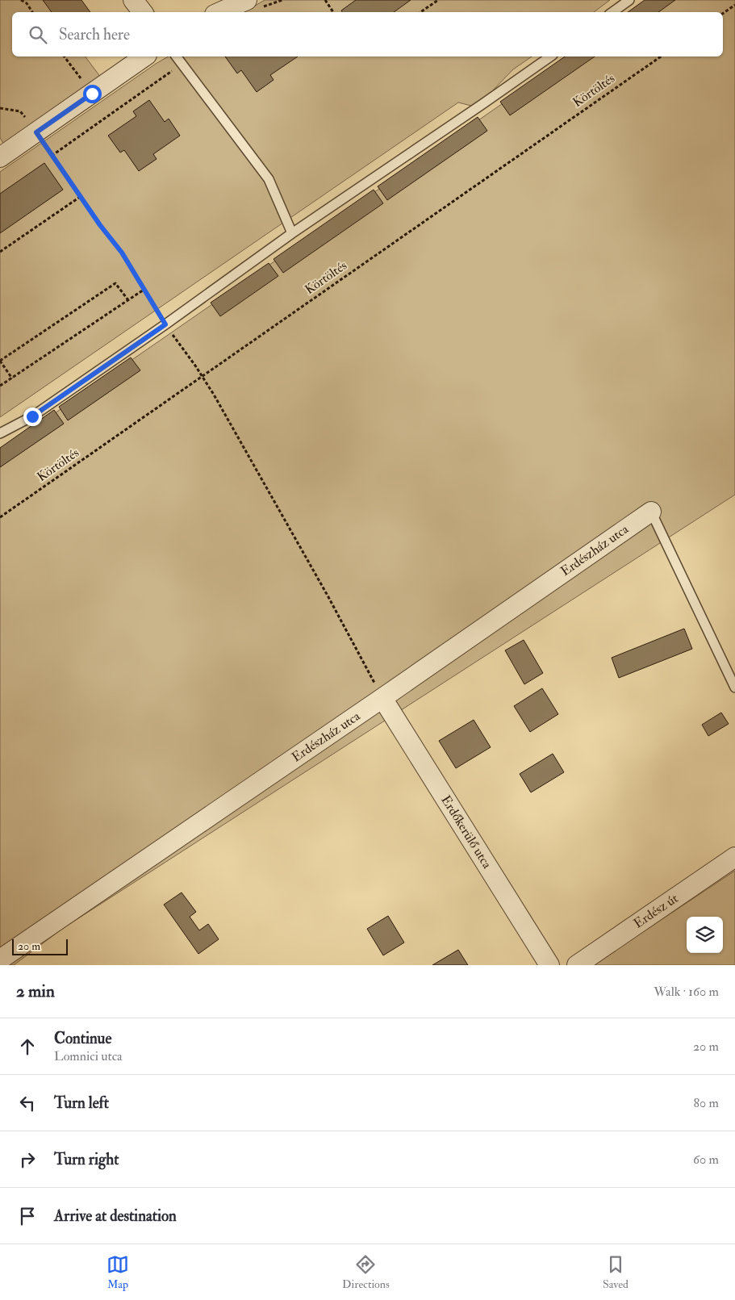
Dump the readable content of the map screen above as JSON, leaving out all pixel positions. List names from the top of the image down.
{
  "streets": {
    "street": ["Erdészház utca", "Erdőkerülő utca", "Erdész út"],
    "path": ["Körtöltés"]
  },
  "crossings": [
    ["Erdészház utca", "Erdőkerülő utca"]
  ],
  "scale_bar": "20 m",
  "page": {
    "search": "Search here",
    "scale": "20 m",
    "heading": ["2 min", "Walk · 160 m"],
    "list": [
      ["Continue", "Lomnici utca", "20 m"],
      ["Turn left", "80 m"],
      ["Turn right", "60 m"],
      "Arrive at destination"
    ],
    "nav": ["Map", "Directions", "Saved"]
  }
}
